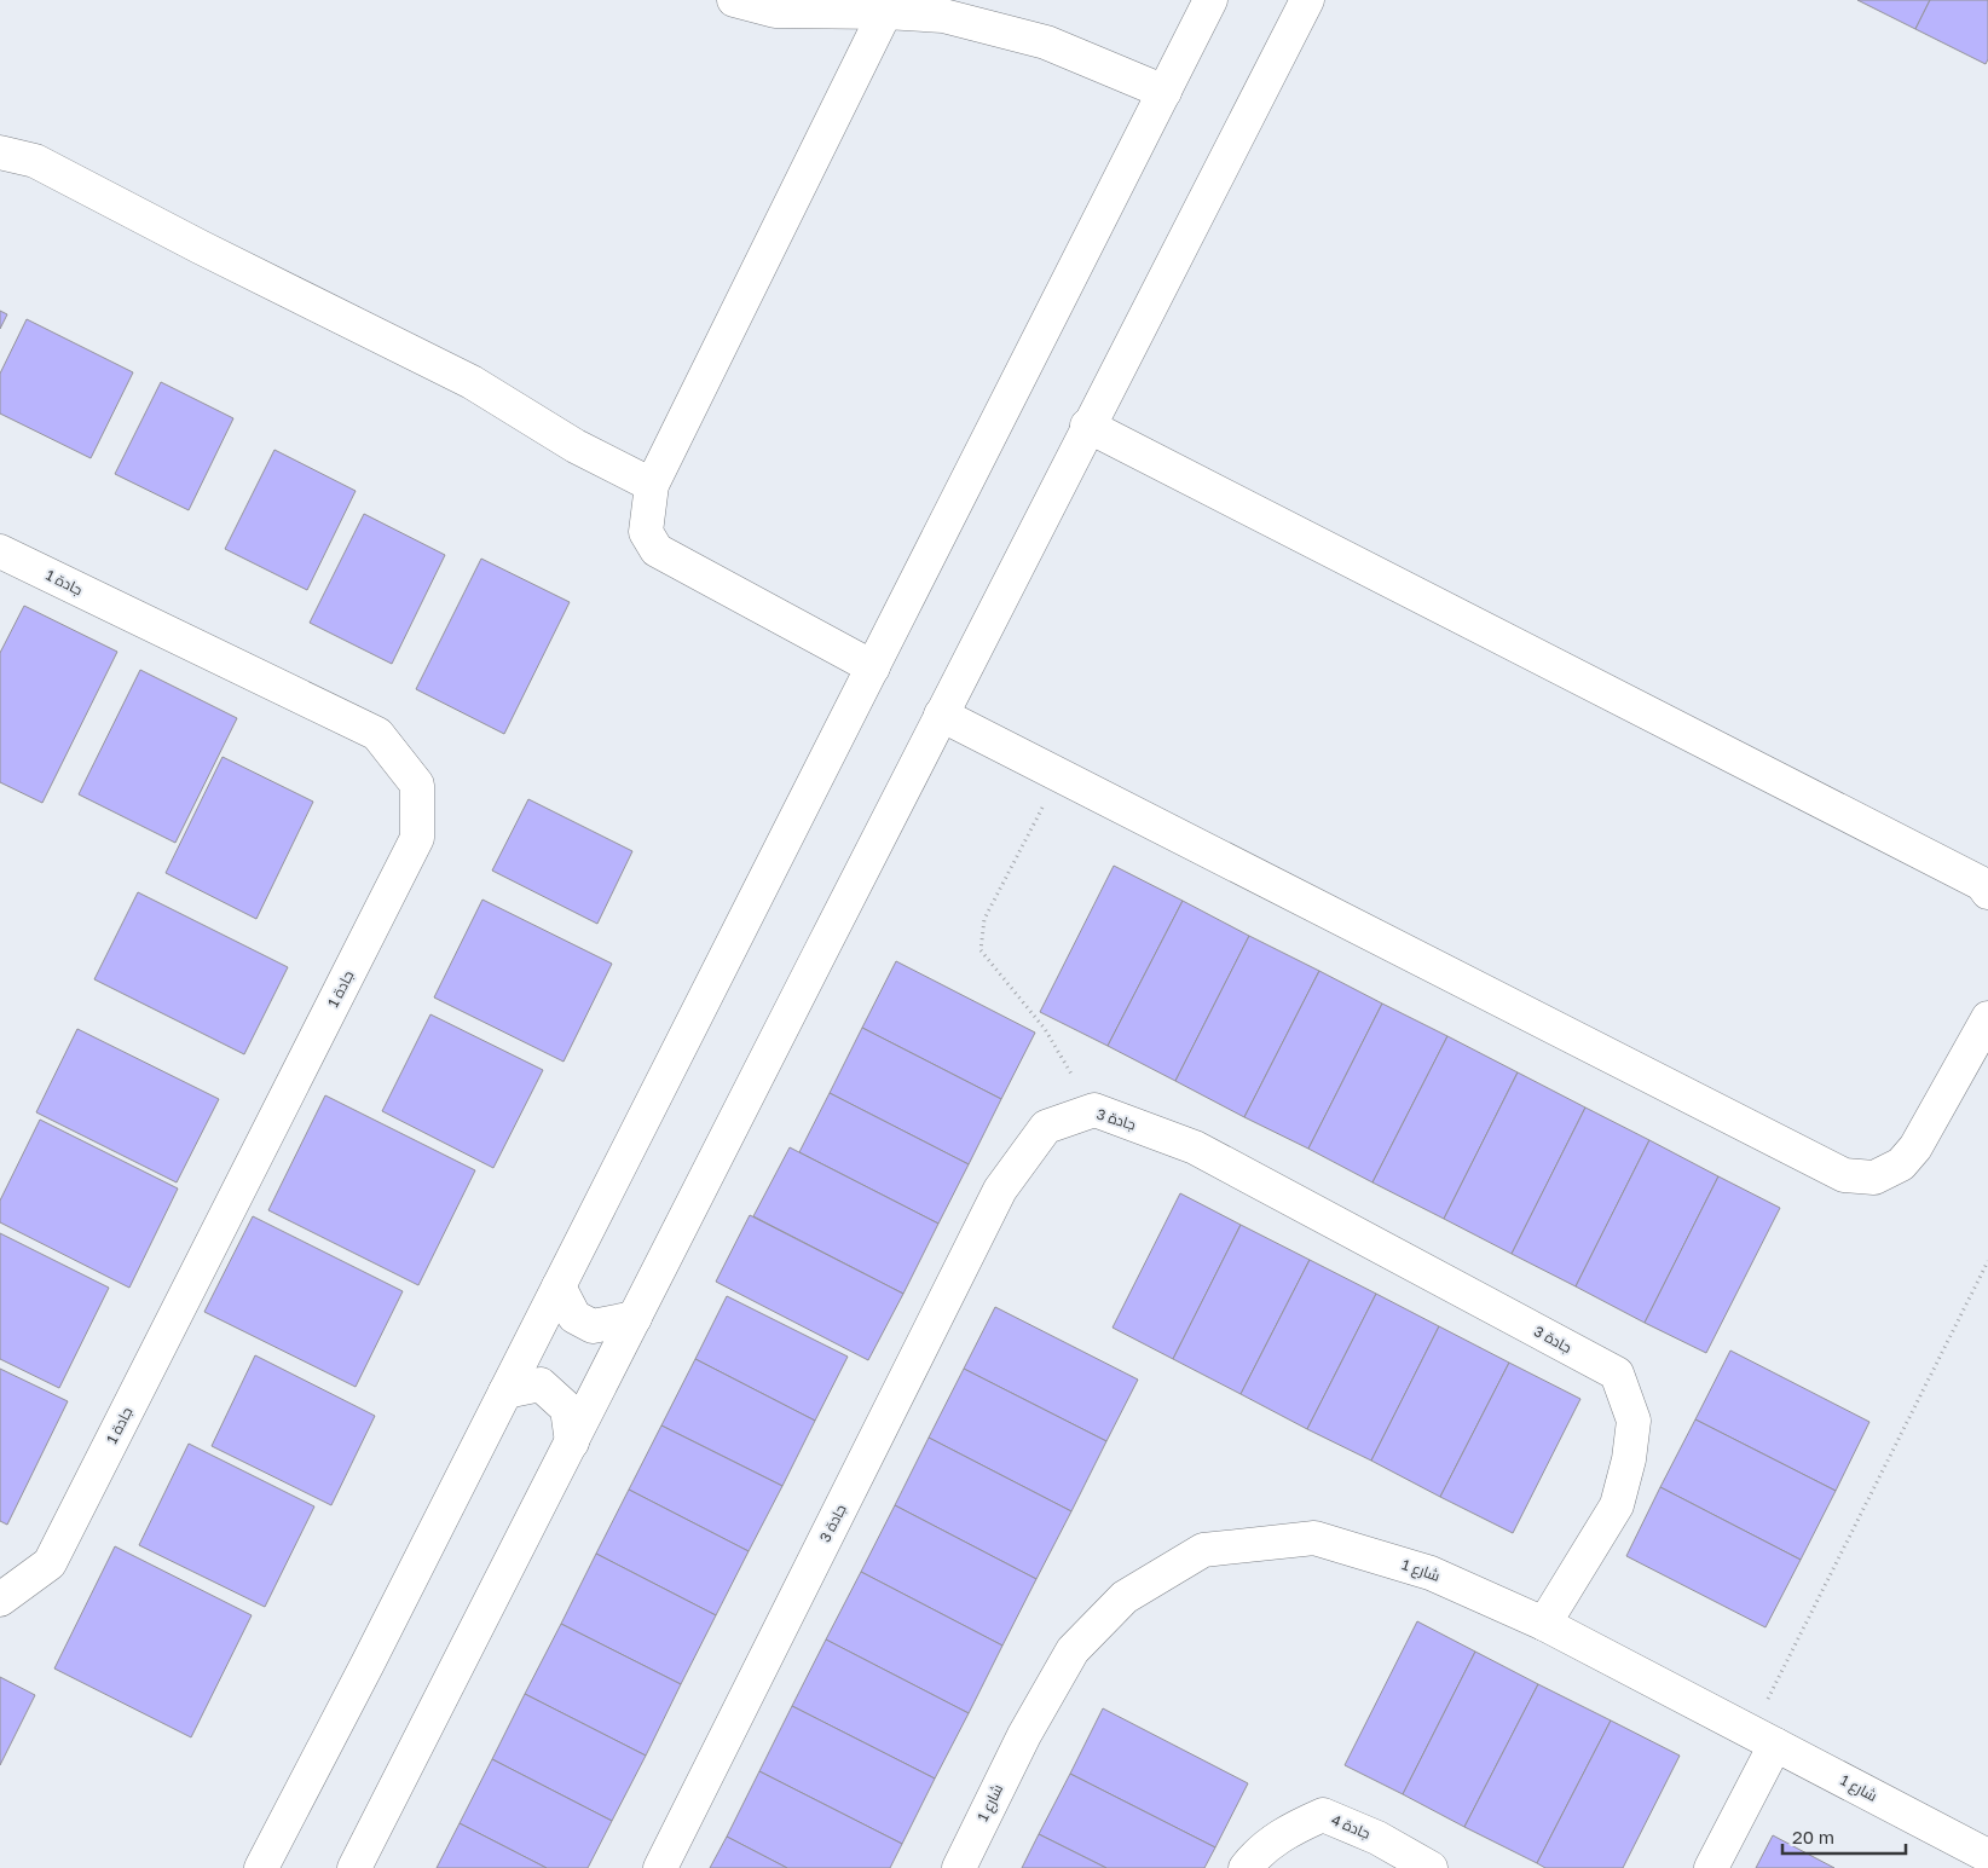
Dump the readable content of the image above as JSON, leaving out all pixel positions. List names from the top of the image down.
{
  "streets": {
    "street": [
      "جادة 1",
      "جادة 3",
      "شارع 1",
      "جادة 4"
    ]
  },
  "crossings": [
    ["جادة 3", "شارع 1"]
  ],
  "scale_bar": "20 m"
}
